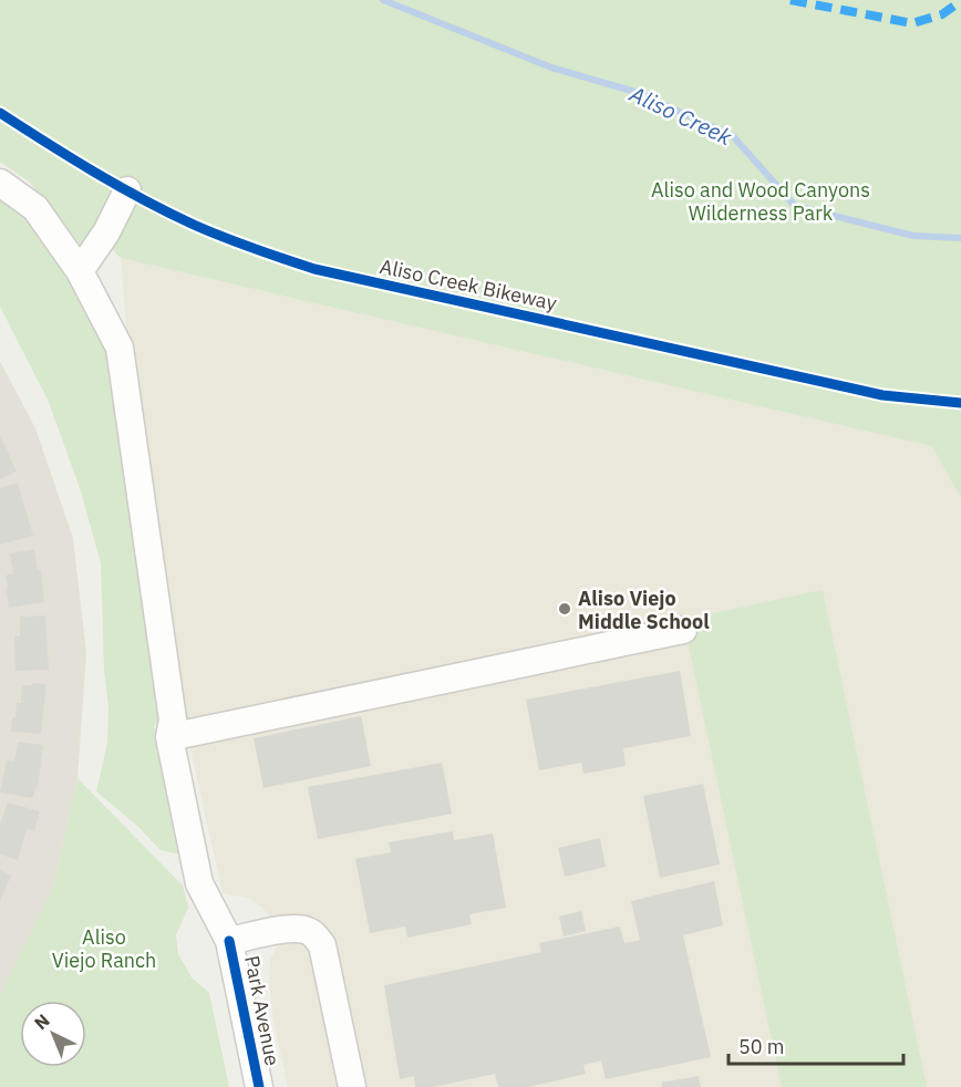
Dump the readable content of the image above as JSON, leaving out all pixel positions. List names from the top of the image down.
{
  "streets": {
    "street": ["Park Avenue"],
    "cycle path": ["Aliso Creek Bikeway"]
  },
  "water": ["Aliso Creek"],
  "parks": ["Aliso and Wood Canyons Wilderness Park", "Aliso Viejo Ranch"],
  "places": ["Aliso Viejo Middle School"],
  "scale_bar": "50 m",
  "north": "top left"
}
